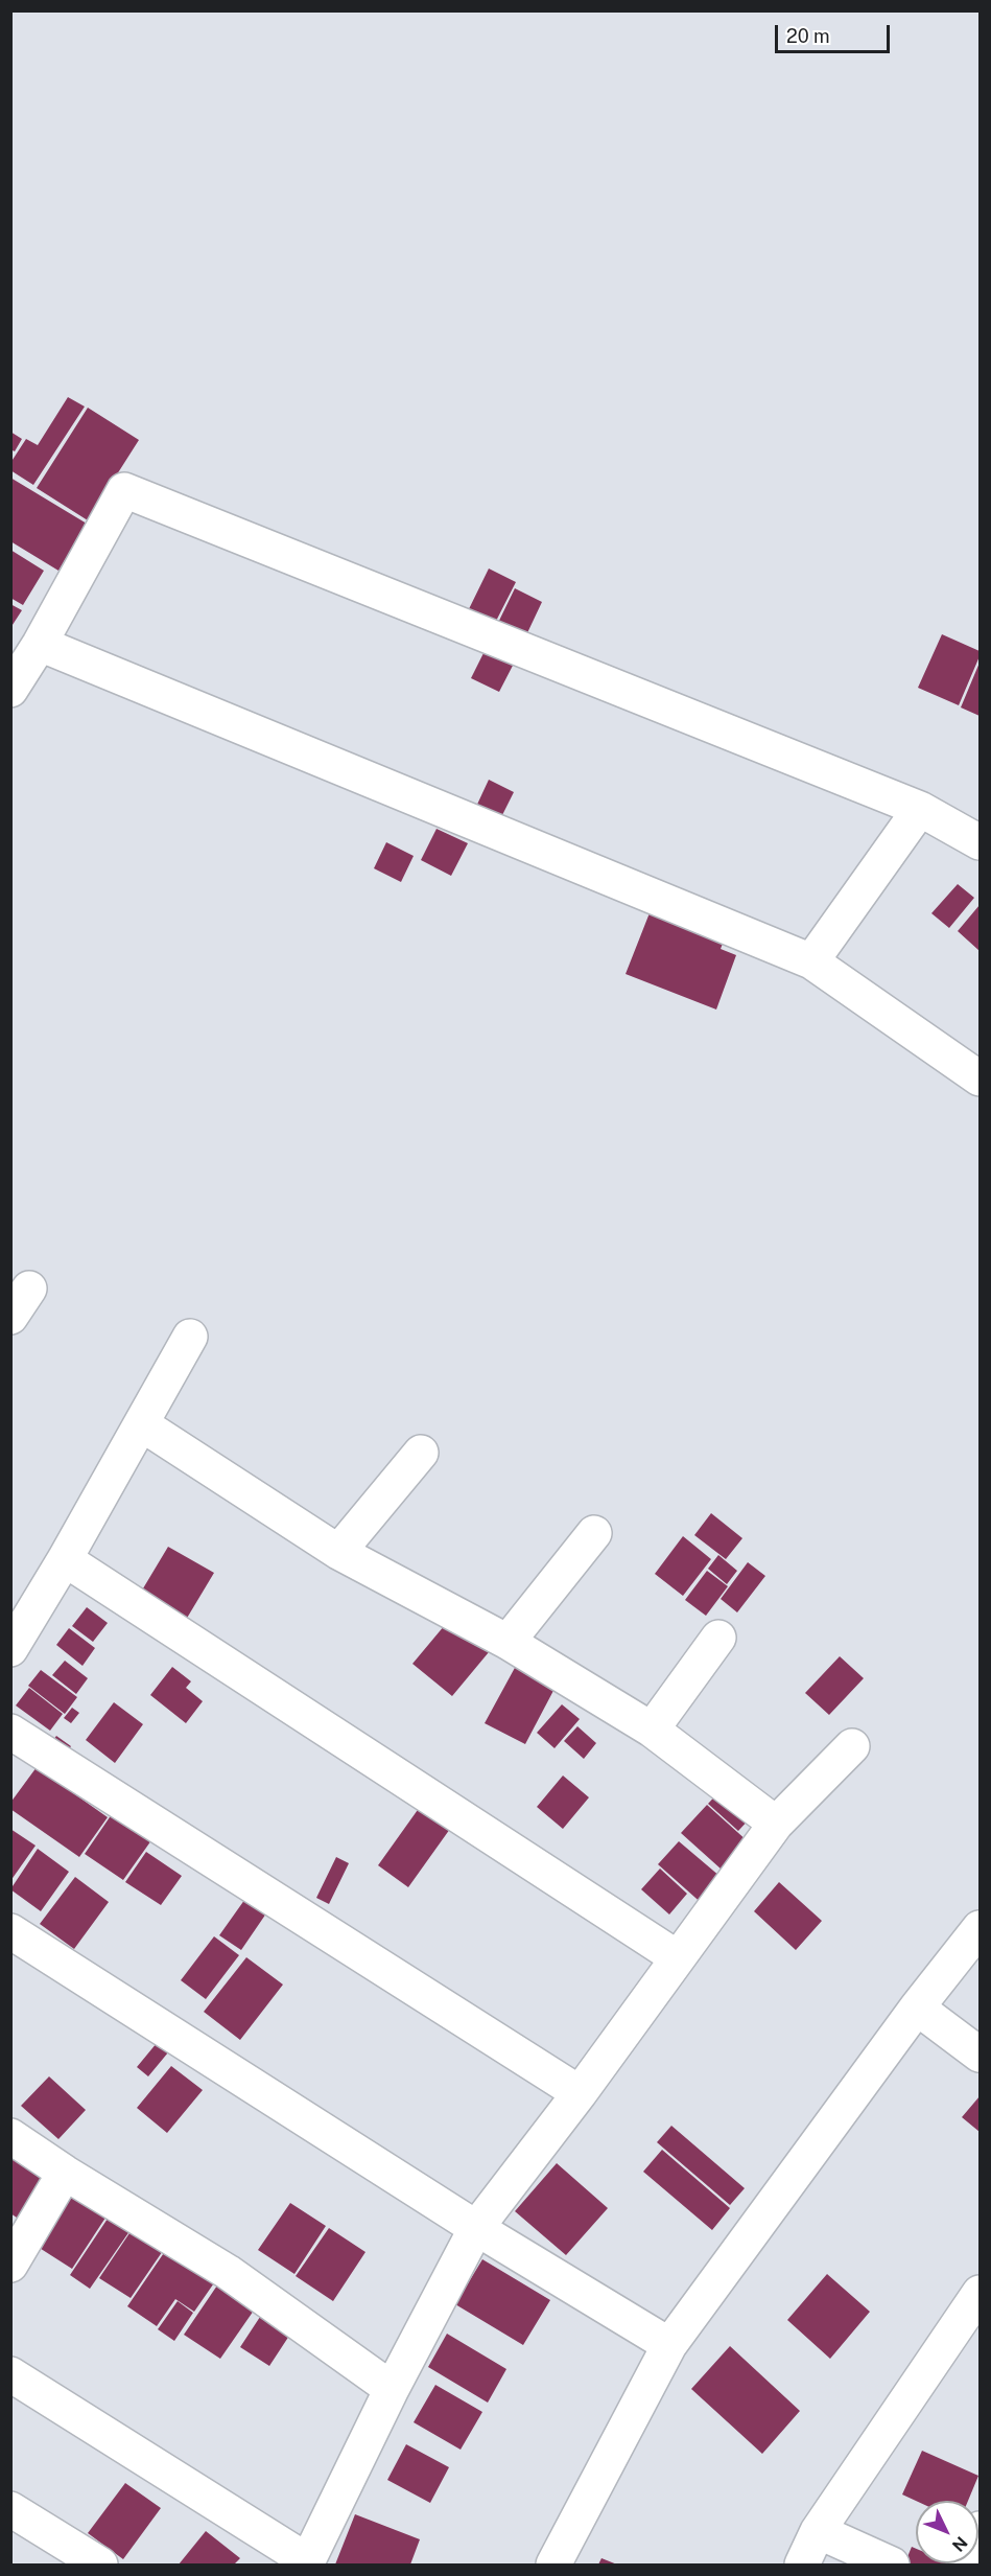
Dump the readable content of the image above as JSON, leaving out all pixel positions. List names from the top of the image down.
{
  "scale_bar": "20 m",
  "north": "bottom right"
}
